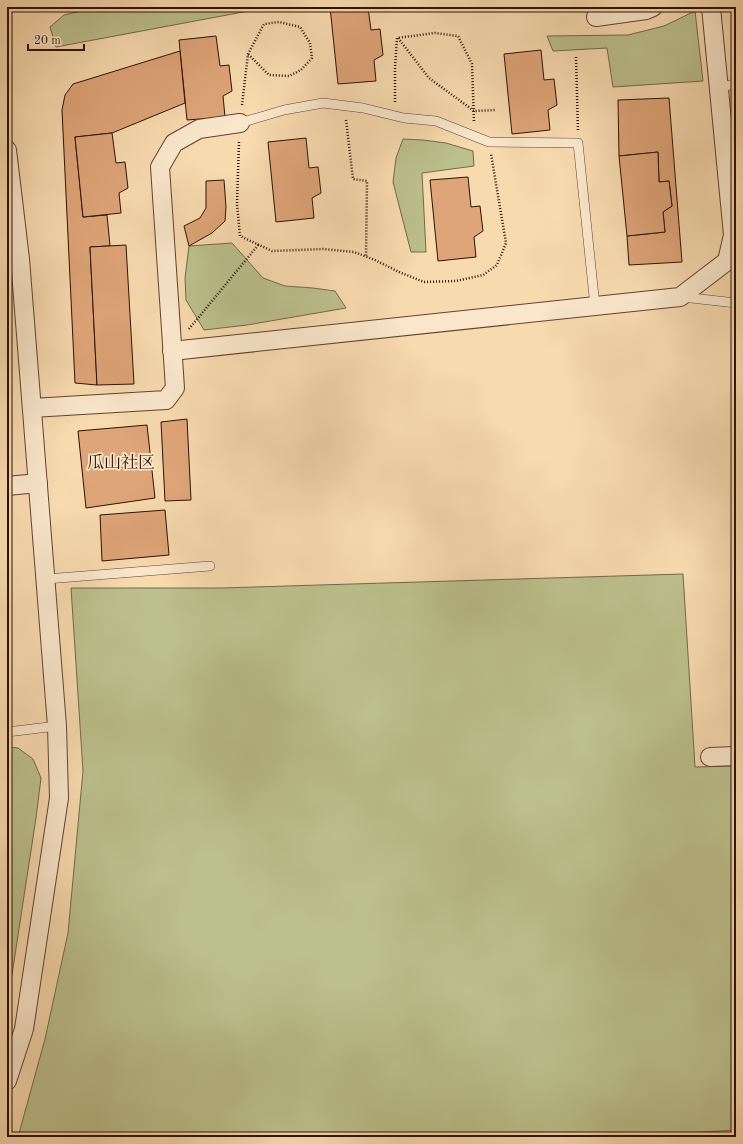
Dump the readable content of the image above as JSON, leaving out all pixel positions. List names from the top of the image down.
{
  "districts": ["瓜山社区"],
  "scale_bar": "20 m"
}
